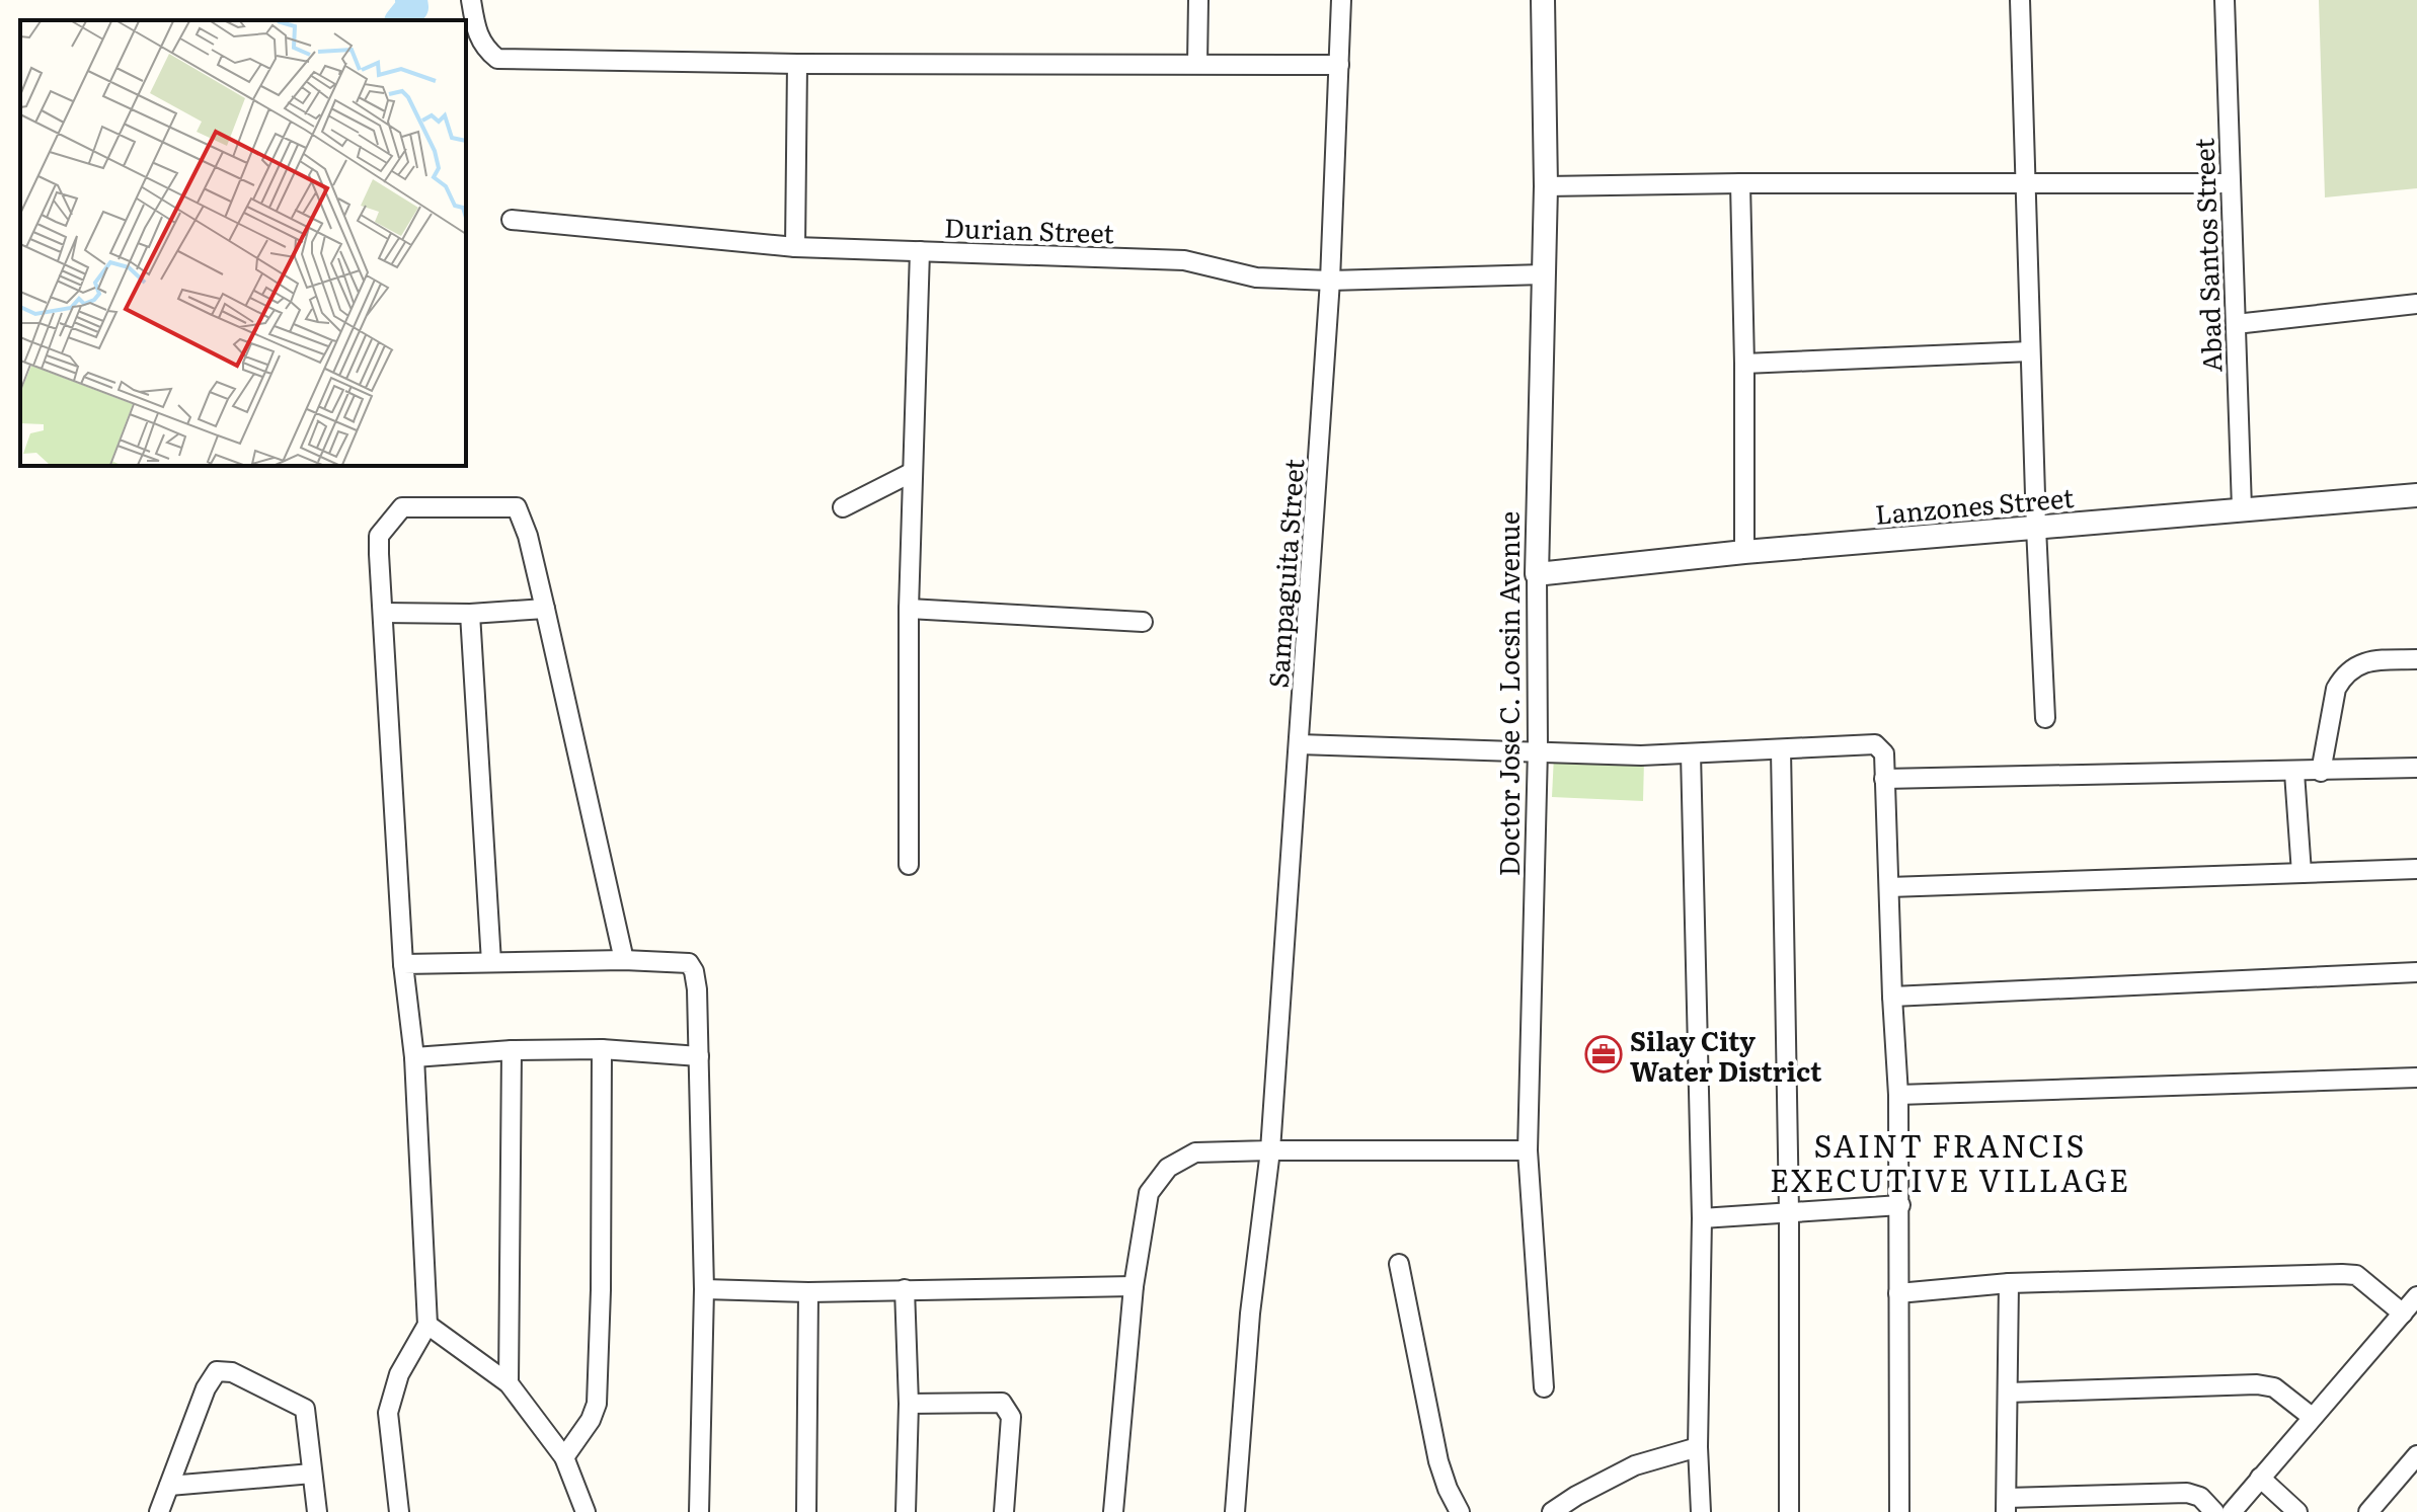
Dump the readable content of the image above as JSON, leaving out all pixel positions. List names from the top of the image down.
{
  "streets": {
    "street": [
      "Durian Street",
      "Abad Santos Street",
      "Lanzones Street",
      "Sampaguita Street",
      "Doctor Jose C. Locsin Avenue"
    ]
  },
  "crossings": [
    ["Durian Street", "Sampaguita Street"],
    ["Durian Street", "Doctor Jose C. Locsin Avenue"],
    ["Abad Santos Street", "Lanzones Street"],
    ["Lanzones Street", "Doctor Jose C. Locsin Avenue"]
  ],
  "districts": ["SAINT FRANCIS EXECUTIVE VILLAGE"],
  "places": {
    "office": ["Silay City Water District"]
  }
}
